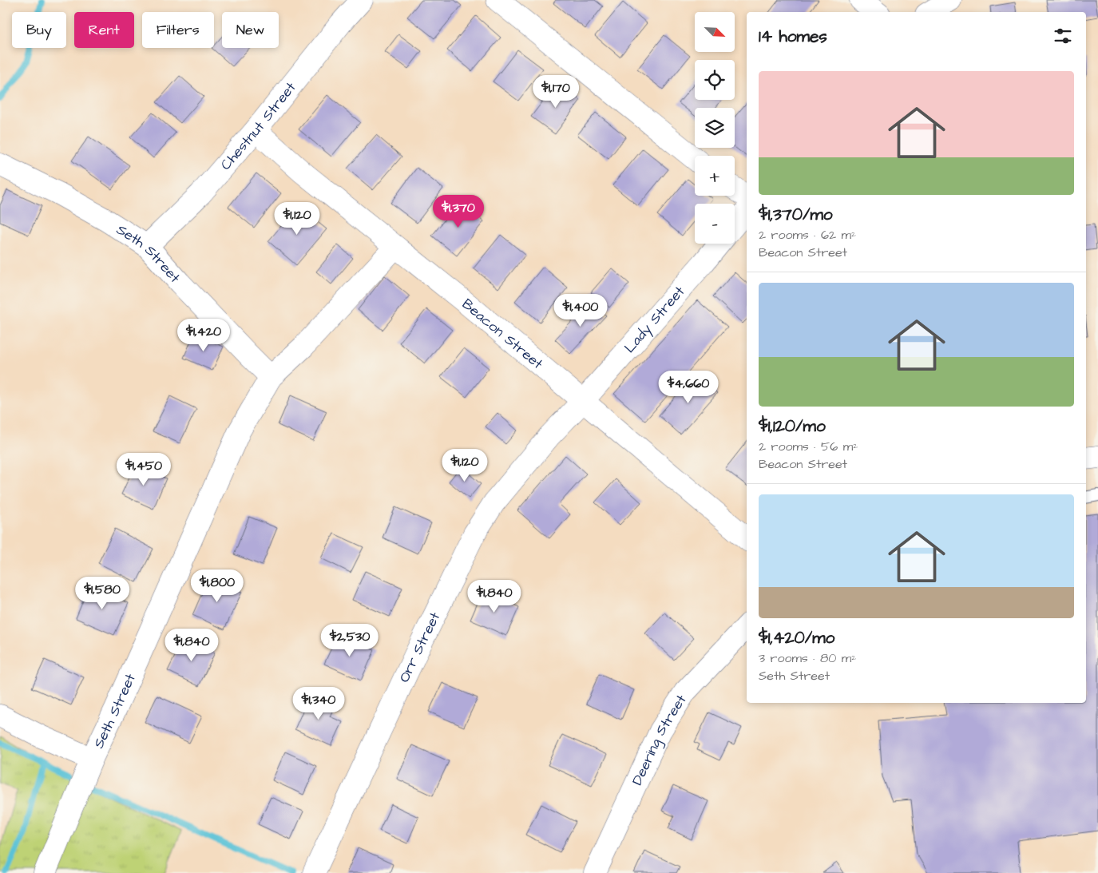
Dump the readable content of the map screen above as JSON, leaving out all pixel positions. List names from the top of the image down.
{
  "streets": {
    "street": [
      "Chestnut Street",
      "Seth Street",
      "Lady Street",
      "Beacon Street",
      "Orr Street",
      "Deering Street"
    ]
  },
  "crossings": [
    ["Chestnut Street", "Seth Street"],
    ["Chestnut Street", "Beacon Street"],
    ["Seth Street", "Beacon Street"],
    ["Lady Street", "Beacon Street"],
    ["Lady Street", "Orr Street"],
    ["Beacon Street", "Orr Street"]
  ],
  "north": "bottom right",
  "page": {
    "map_buttons": ["+", "−"],
    "chip": [
      "Buy",
      "Rent",
      "Filters",
      "New"
    ],
    "heading": "14 homes",
    "list": [
      {
        "name": "$1,370/mo",
        "note": "2 rooms · 62 m² · Beacon Street"
      },
      {
        "name": "$1,120/mo",
        "note": "2 rooms · 56 m² · Beacon Street"
      },
      {
        "name": "$1,420/mo",
        "note": "3 rooms · 80 m² · Seth Street"
      }
    ],
    "price": [
      "$1,170",
      "$1,370",
      "$1,120",
      "$1,400",
      "$1,420",
      "$4,660",
      "$1,120",
      "$1,450",
      "$1,800",
      "$1,580",
      "$1,840",
      "$2,530",
      "$1,840",
      "$1,340"
    ]
  }
}
